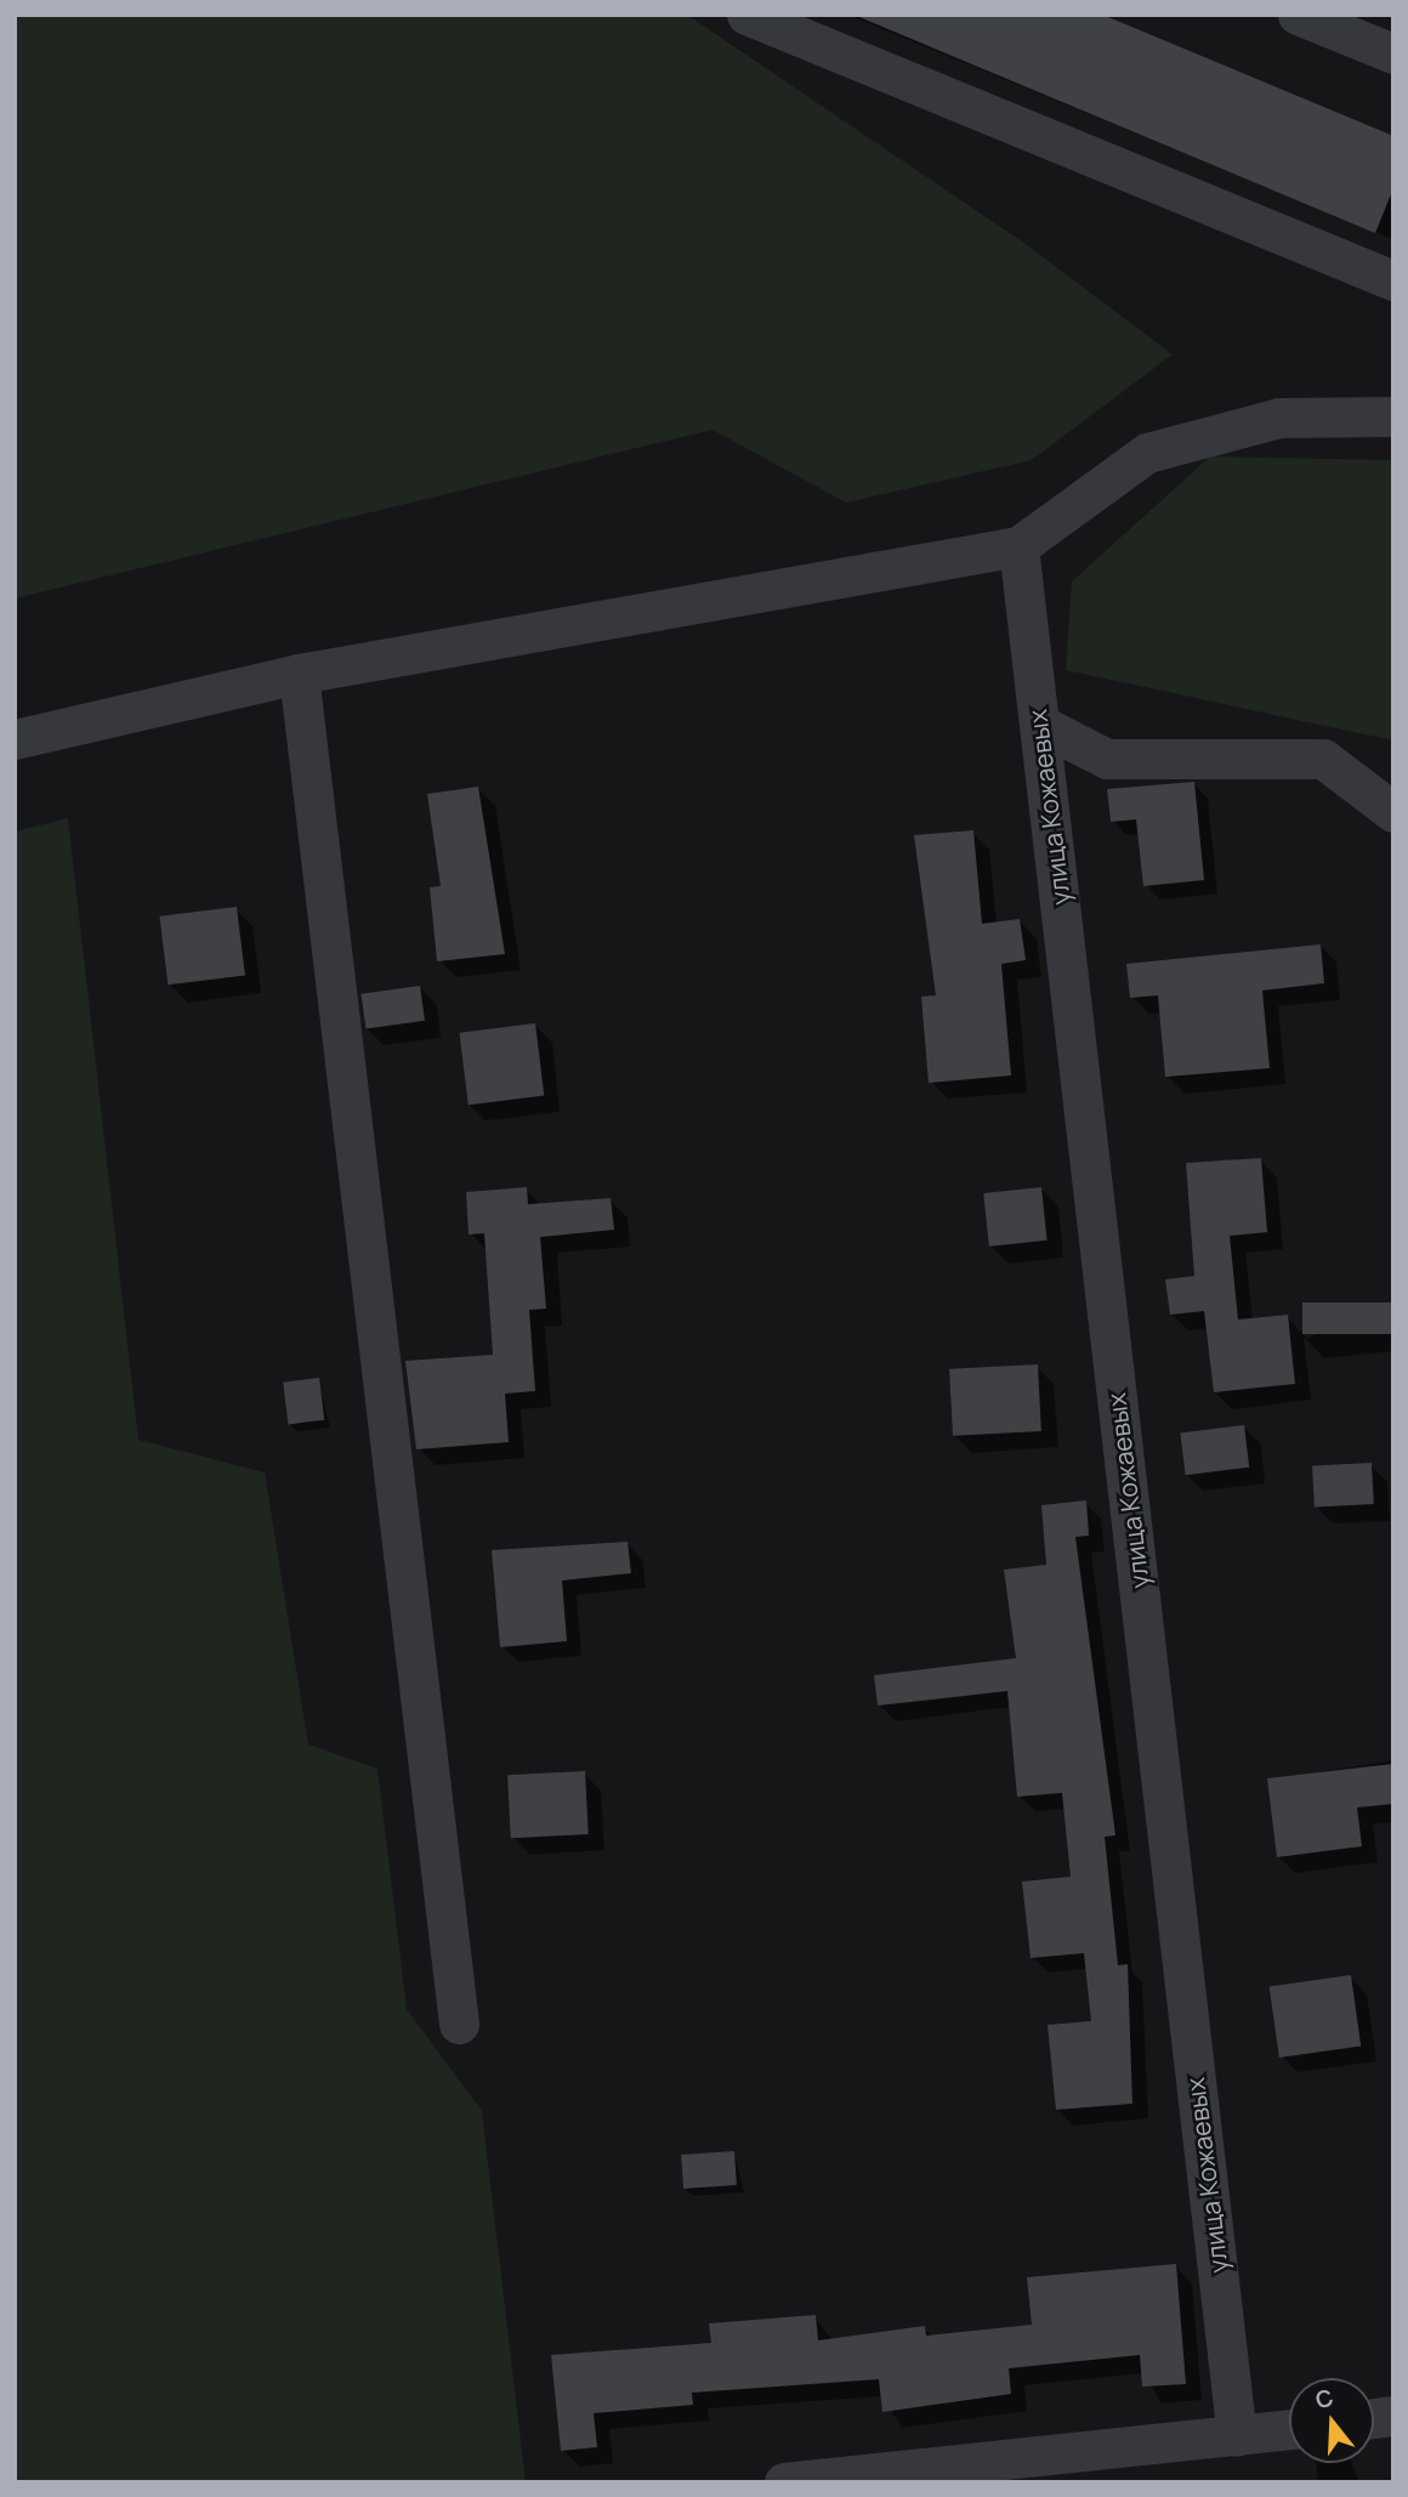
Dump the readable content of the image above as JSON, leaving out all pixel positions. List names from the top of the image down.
{
  "streets": {
    "street": ["улица Кожаевых"]
  },
  "north": "top"
}
